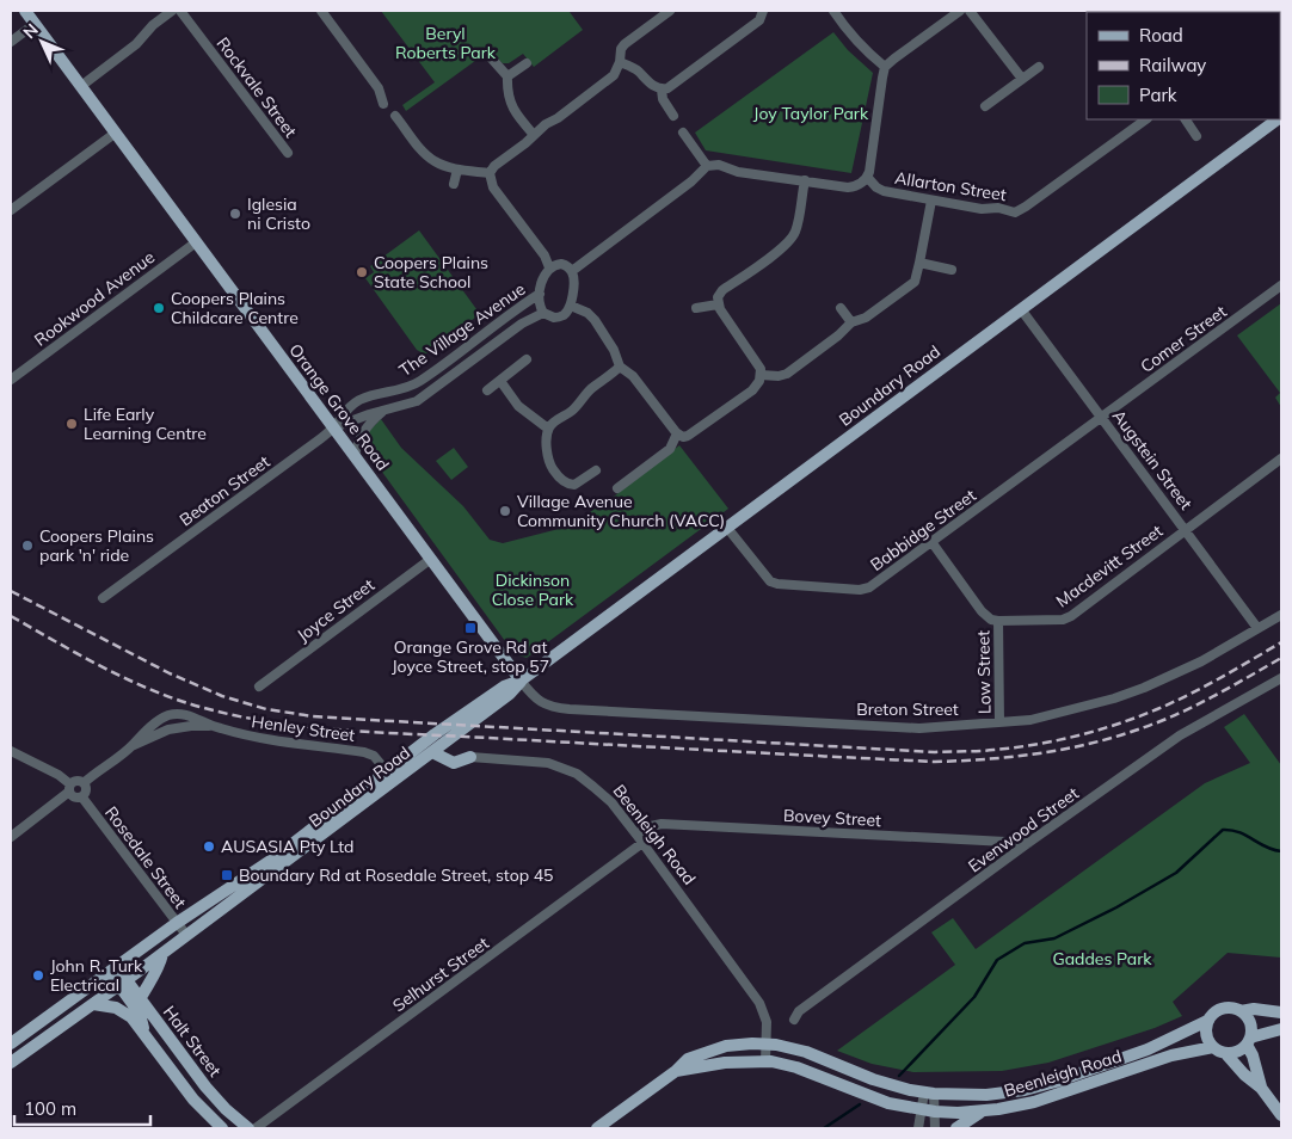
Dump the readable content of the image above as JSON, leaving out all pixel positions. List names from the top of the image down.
{
  "streets": {
    "main road": [
      "Boundary Road",
      "Orange Grove Road",
      "Beenleigh Road",
      "Halt Street"
    ],
    "street": [
      "Rockvale Street",
      "Allarton Street",
      "Rookwood Avenue",
      "The Village Avenue",
      "Comer Street",
      "Augstein Street",
      "Beaton Street",
      "Babbidge Street",
      "Macdevitt Street",
      "Joyce Street",
      "Low Street",
      "Breton Street",
      "Henley Street",
      "Bovey Street",
      "Evenwood Street",
      "Rosedale Street",
      "Selhurst Street"
    ]
  },
  "crossings": [
    ["Rookwood Avenue", "Orange Grove Road"],
    ["The Village Avenue", "Orange Grove Road"],
    ["The Village Avenue", "Beaton Street"],
    ["Comer Street", "Augstein Street"],
    ["Comer Street", "Babbidge Street"],
    ["Boundary Road", "Orange Grove Road"],
    ["Boundary Road", "Augstein Street"],
    ["Boundary Road", "Babbidge Street"],
    ["Boundary Road", "Breton Street"],
    ["Boundary Road", "Henley Street"],
    ["Boundary Road", "Rosedale Street"],
    ["Boundary Road", "Halt Street"],
    ["Orange Grove Road", "Beaton Street"],
    ["Orange Grove Road", "Joyce Street"],
    ["Orange Grove Road", "Breton Street"],
    ["Augstein Street", "Babbidge Street"],
    ["Augstein Street", "Macdevitt Street"],
    ["Augstein Street", "Breton Street"],
    ["Macdevitt Street", "Low Street"],
    ["Low Street", "Breton Street"],
    ["Henley Street", "Rosedale Street"],
    ["Bovey Street", "Evenwood Street"],
    ["Bovey Street", "Beenleigh Road"],
    ["Bovey Street", "Selhurst Street"],
    ["Beenleigh Road", "Selhurst Street"]
  ],
  "parks": [
    "Beryl Roberts Park",
    "Joy Taylor Park",
    "Dickinson Close Park",
    "Gaddes Park"
  ],
  "places": {
    "other": [
      "Iglesia ni Cristo",
      "Coopers Plains State School",
      "Coopers Plains Childcare Centre",
      "Life Early Learning Centre",
      "Village Avenue Community Church (VACC)",
      "Coopers Plains park 'n' ride",
      "AUSASIA Pty Ltd",
      "John R. Turk Electrical"
    ],
    "transit": ["Orange Grove Rd at Joyce Street, stop 57", "Boundary Rd at Rosedale Street, stop 45"]
  },
  "legend": ["Road", "Railway", "Park"],
  "scale_bar": "100 m",
  "north": "top left"
}
